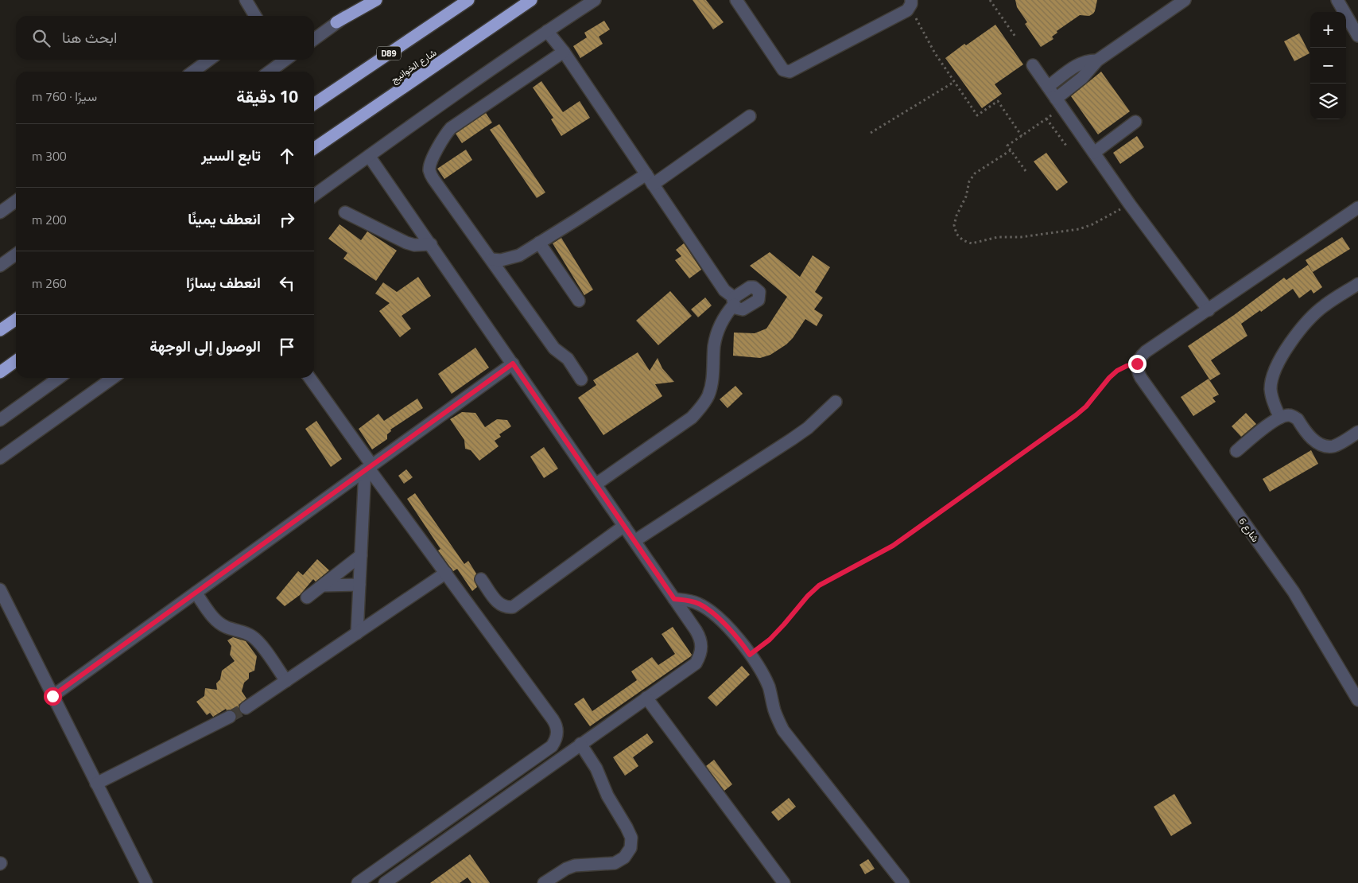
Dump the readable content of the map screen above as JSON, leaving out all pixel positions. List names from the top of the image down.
{
  "streets": {
    "highway": ["D89", "شارع الخوانيج"],
    "street": ["شارع 6"]
  },
  "page": {
    "map_buttons": ["+", "−"],
    "search": "ابحث هنا",
    "heading": ["10 دقيقة", "سيرًا · 760 m"],
    "list": [
      ["تابع السير", "300 m"],
      ["انعطف يمينًا", "200 m"],
      ["انعطف يسارًا", "260 m"],
      "الوصول إلى الوجهة"
    ]
  }
}
